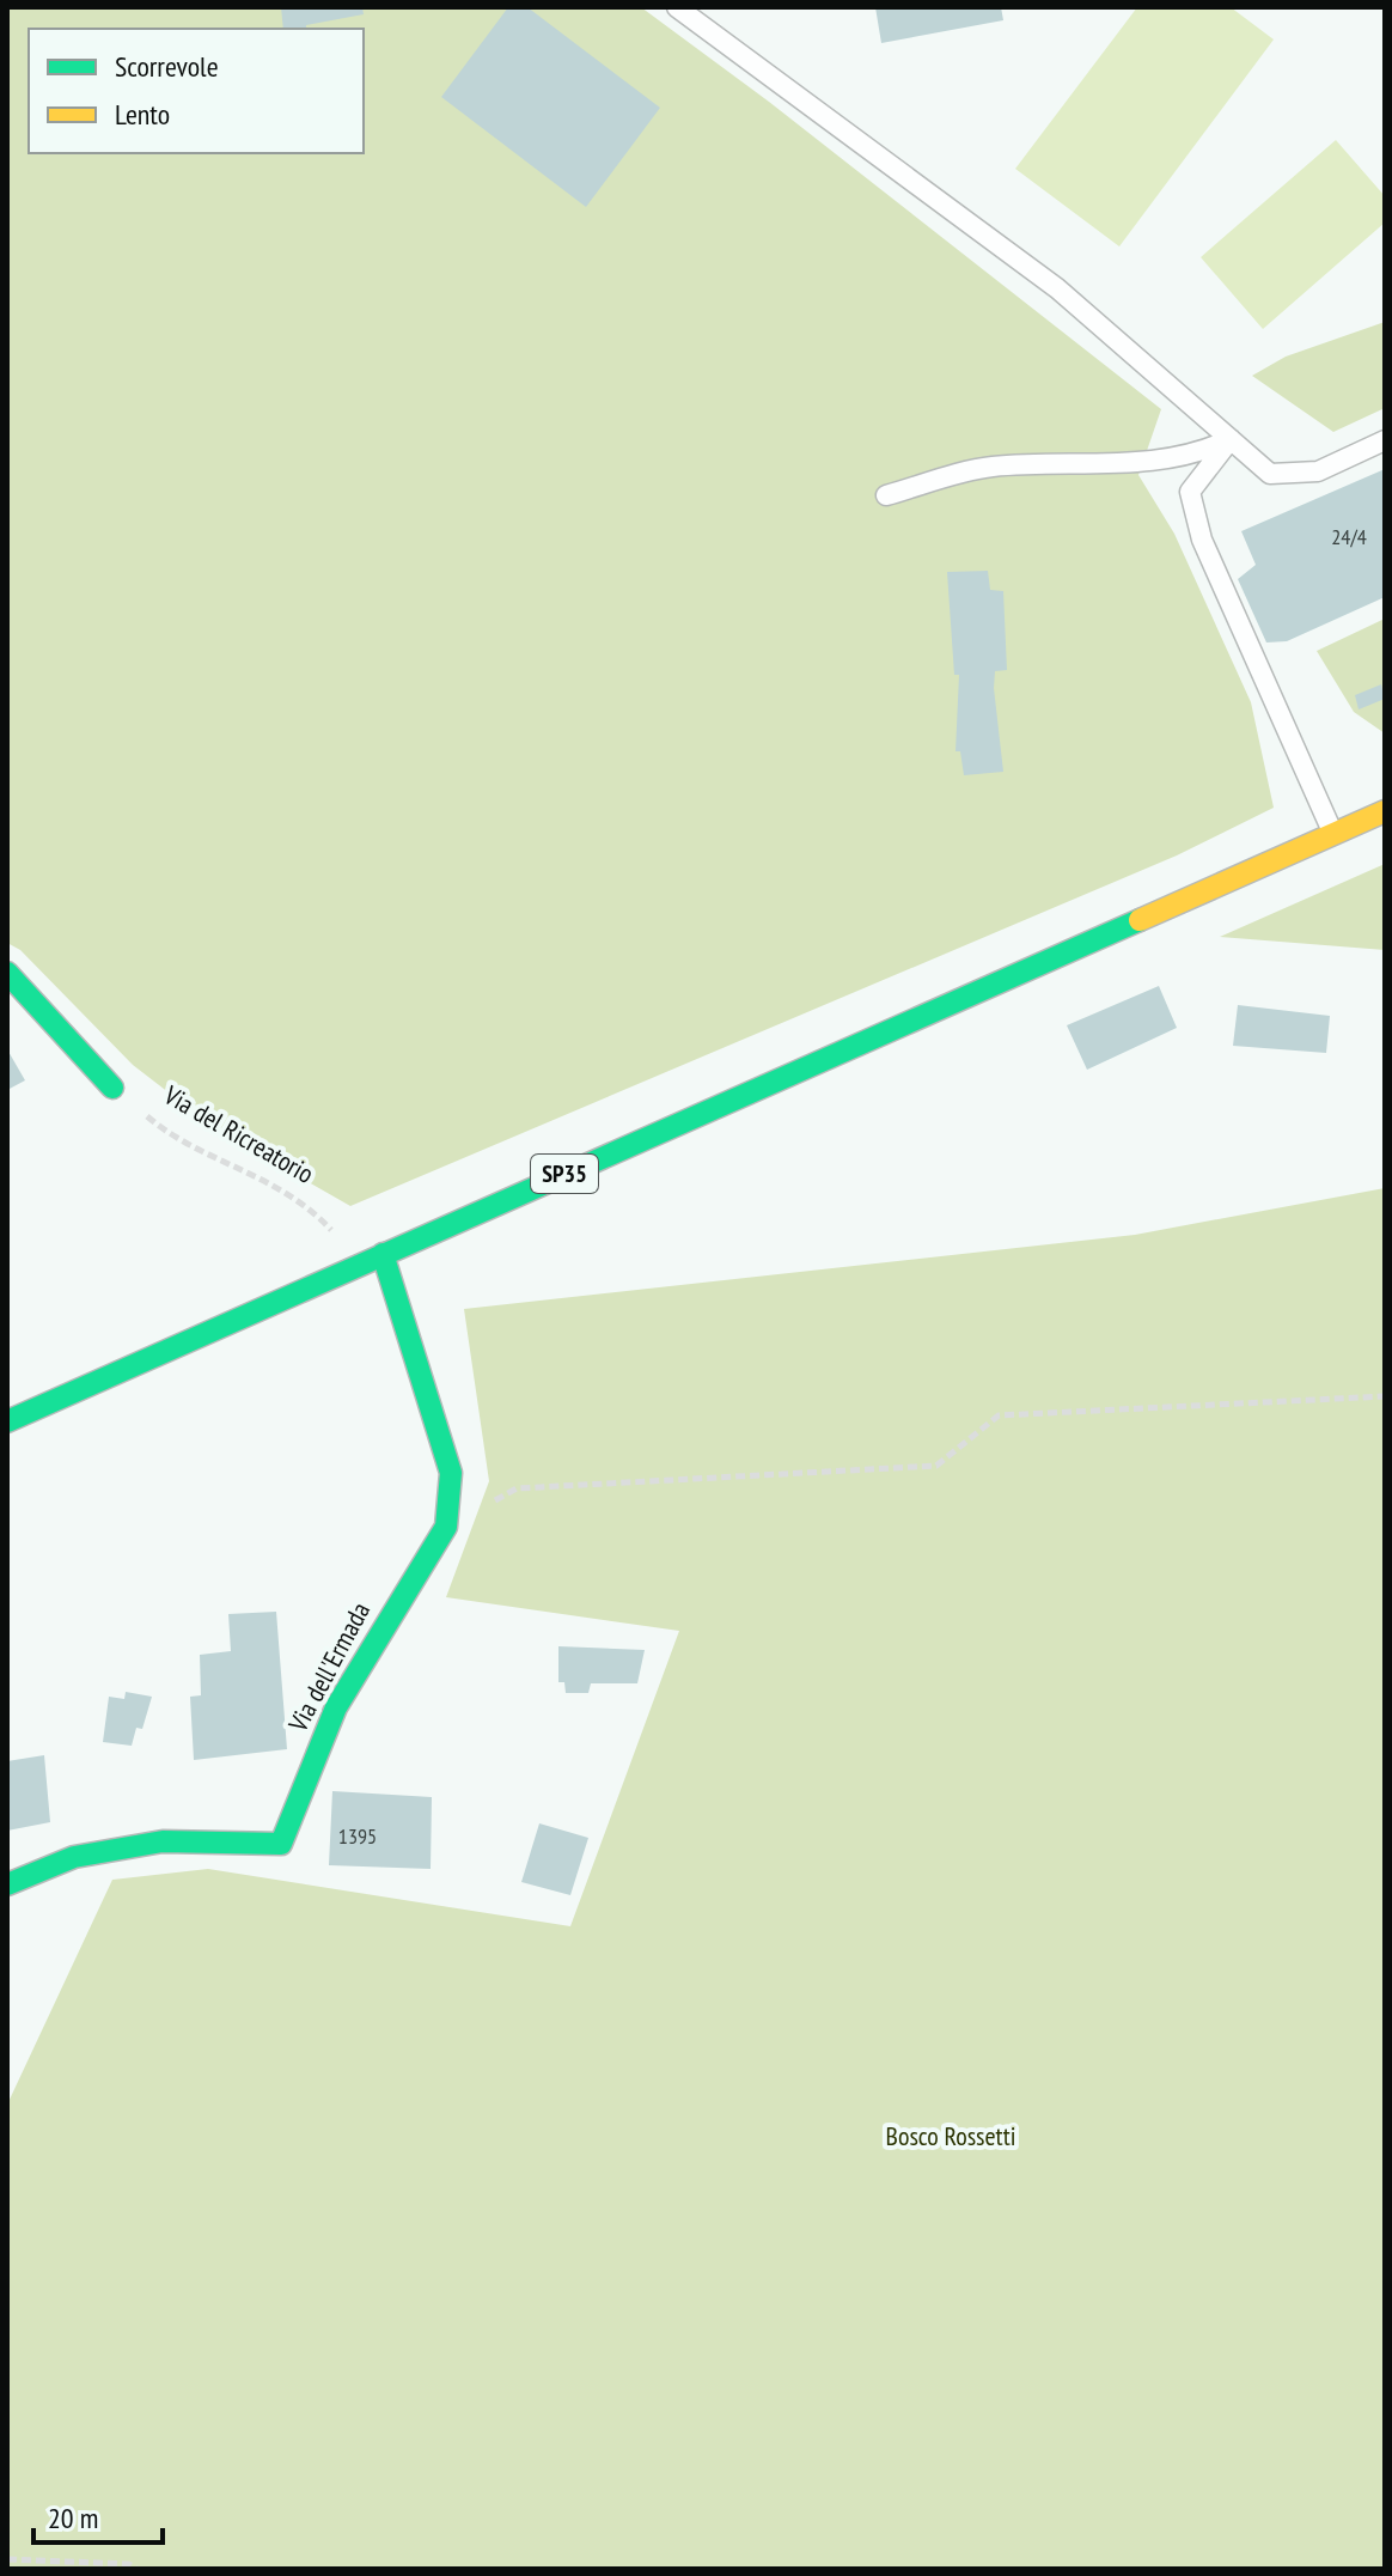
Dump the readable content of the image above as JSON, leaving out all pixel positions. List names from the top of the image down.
{
  "streets": {
    "main road": ["SP35", "Via dell'Ermada"],
    "path": ["Via del Ricreatorio"]
  },
  "crossings": [
    ["Via del Ricreatorio", "SP35"],
    ["Via del Ricreatorio", "Via dell'Ermada"],
    ["SP35", "Via dell'Ermada"]
  ],
  "parks": ["Bosco Rossetti"],
  "house_numbers": ["24/4", "1395"],
  "legend": ["Scorrevole", "Lento"],
  "scale_bar": "20 m"
}
